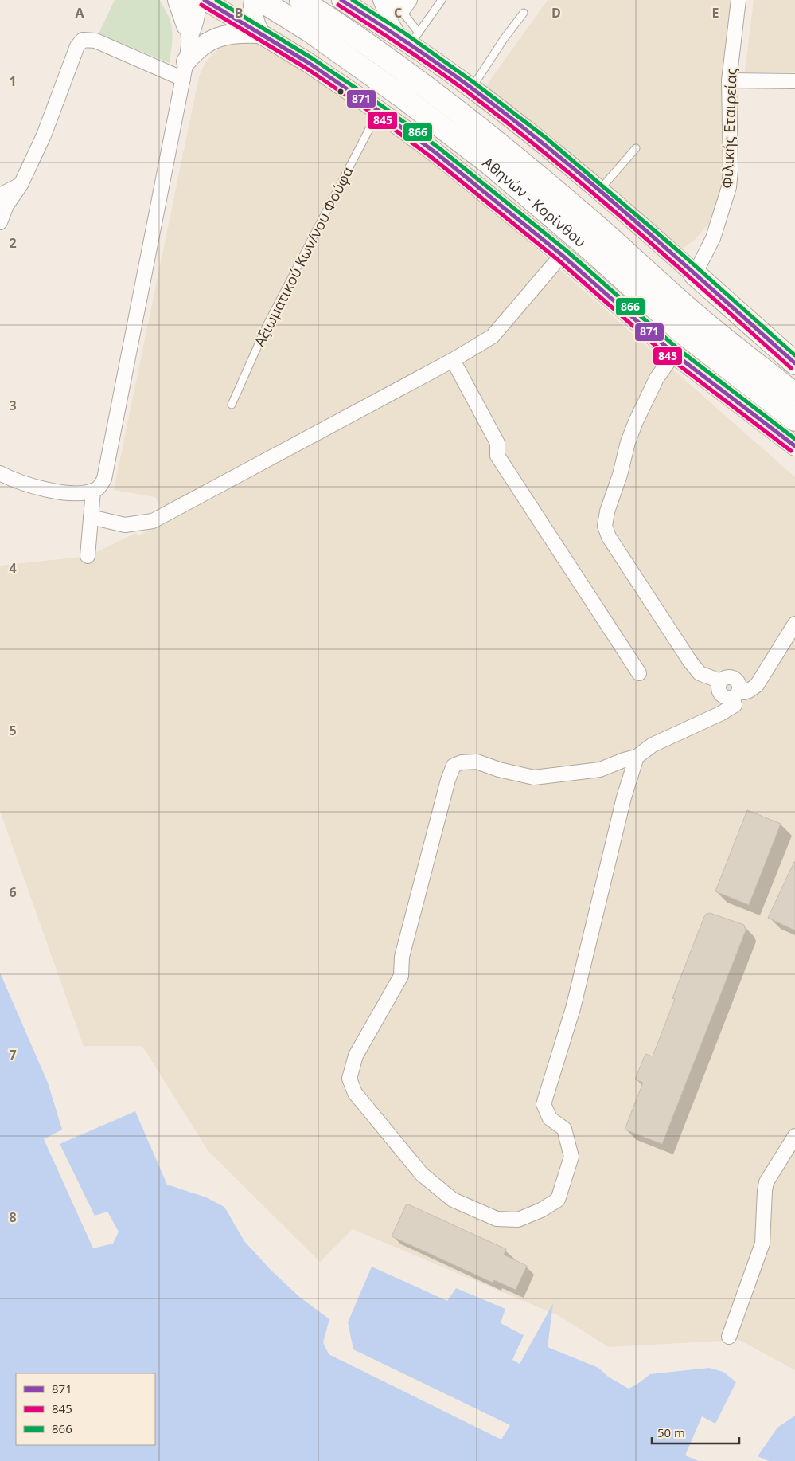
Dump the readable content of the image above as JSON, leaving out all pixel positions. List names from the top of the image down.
{
  "streets": {
    "highway": ["Αθηνών - Κορίνθου"],
    "street": ["Φιλικής Εταιρείας"],
    "lane": ["Αξιωματικού Κων/νου Φούφα"]
  },
  "lines": ["transit line 871", "transit line 866", "transit line 845"],
  "legend": ["871", "845", "866"],
  "scale_bar": "50 m",
  "grid": {
    "columns": [
      "A",
      "B",
      "C",
      "D",
      "E"
    ],
    "rows": [
      "1",
      "2",
      "3",
      "4",
      "5",
      "6",
      "7",
      "8"
    ]
  }
}
